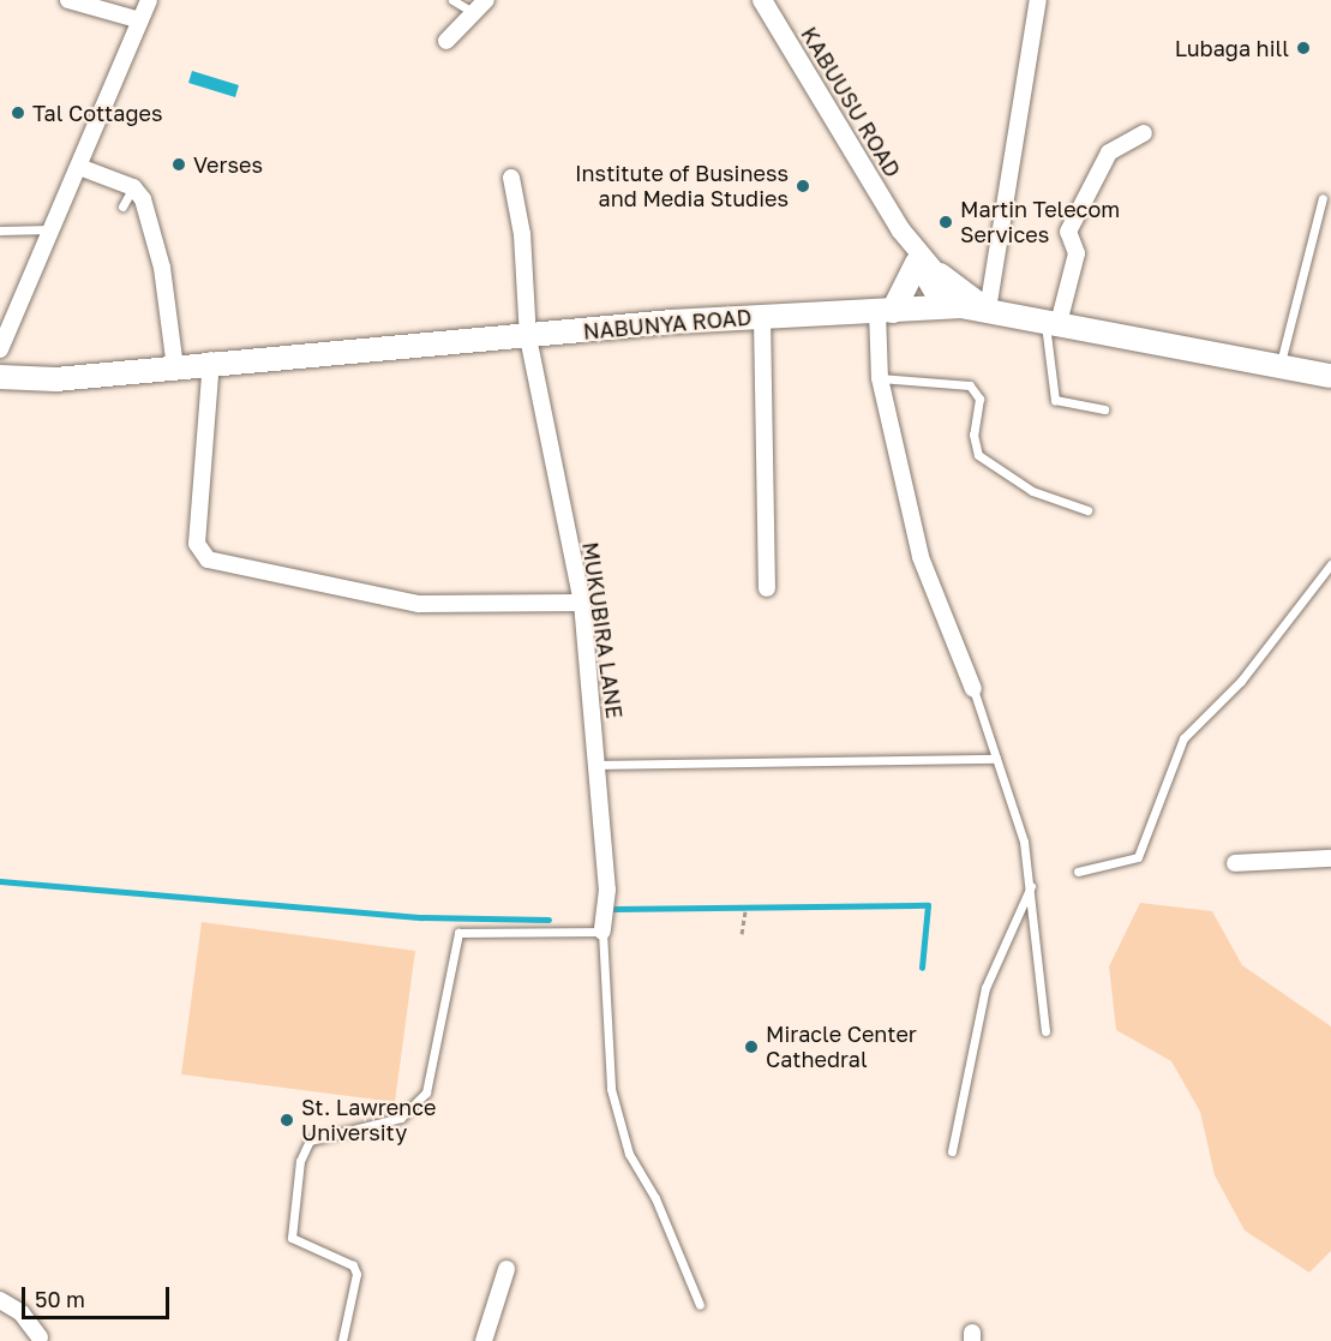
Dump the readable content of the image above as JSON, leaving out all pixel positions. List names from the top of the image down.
{
  "streets": {
    "main road": ["NABUNYA ROAD"],
    "street": ["KABUUSU ROAD", "MUKUBIRA LANE"]
  },
  "crossings": [
    ["KABUUSU ROAD", "NABUNYA ROAD"],
    ["NABUNYA ROAD", "MUKUBIRA LANE"]
  ],
  "places": [
    "Lubaga hill",
    "Tal Cottages",
    "Verses",
    "Institute of Business and Media Studies",
    "Martin Telecom Services",
    "Miracle Center Cathedral",
    "St. Lawrence University"
  ],
  "scale_bar": "50 m"
}
